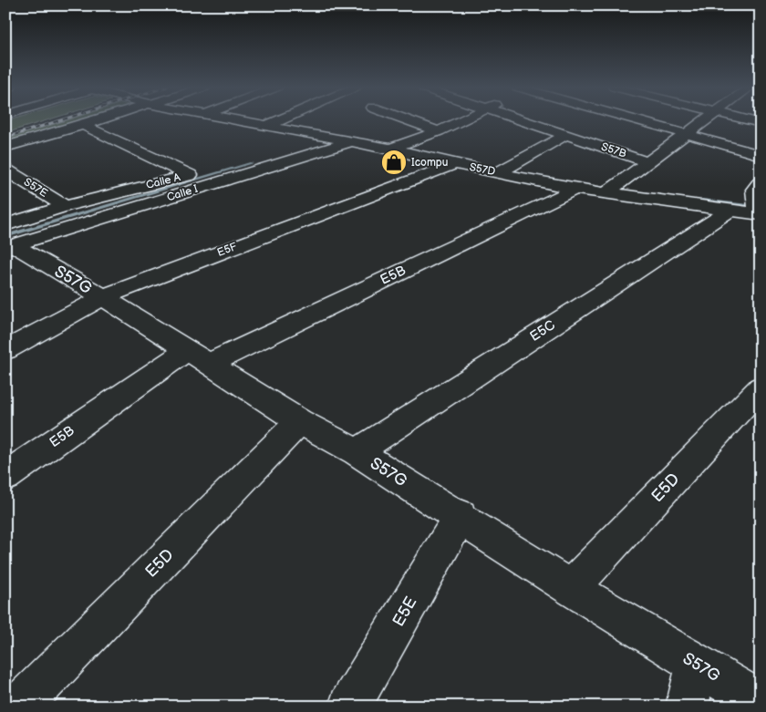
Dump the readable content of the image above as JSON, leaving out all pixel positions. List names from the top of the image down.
{
  "streets": {
    "street": [
      "S57B",
      "S57D",
      "Calle A",
      "S57E",
      "Calle I",
      "E5F",
      "E5B",
      "S57G",
      "E5C",
      "E5D",
      "E5E"
    ]
  },
  "crossings": [
    ["S57D", "Calle A"],
    ["S57D", "Calle I"],
    ["S57D", "E5F"],
    ["S57D", "E5B"],
    ["S57D", "E5C"],
    ["Calle A", "S57E"],
    ["Calle A", "Calle I"],
    ["Calle A", "S57G"],
    ["Calle I", "S57G"],
    ["E5F", "S57G"],
    ["E5B", "S57G"],
    ["S57G", "E5C"],
    ["S57G", "E5D"],
    ["S57G", "E5E"]
  ],
  "places": {
    "shop": ["Icompu"]
  }
}
